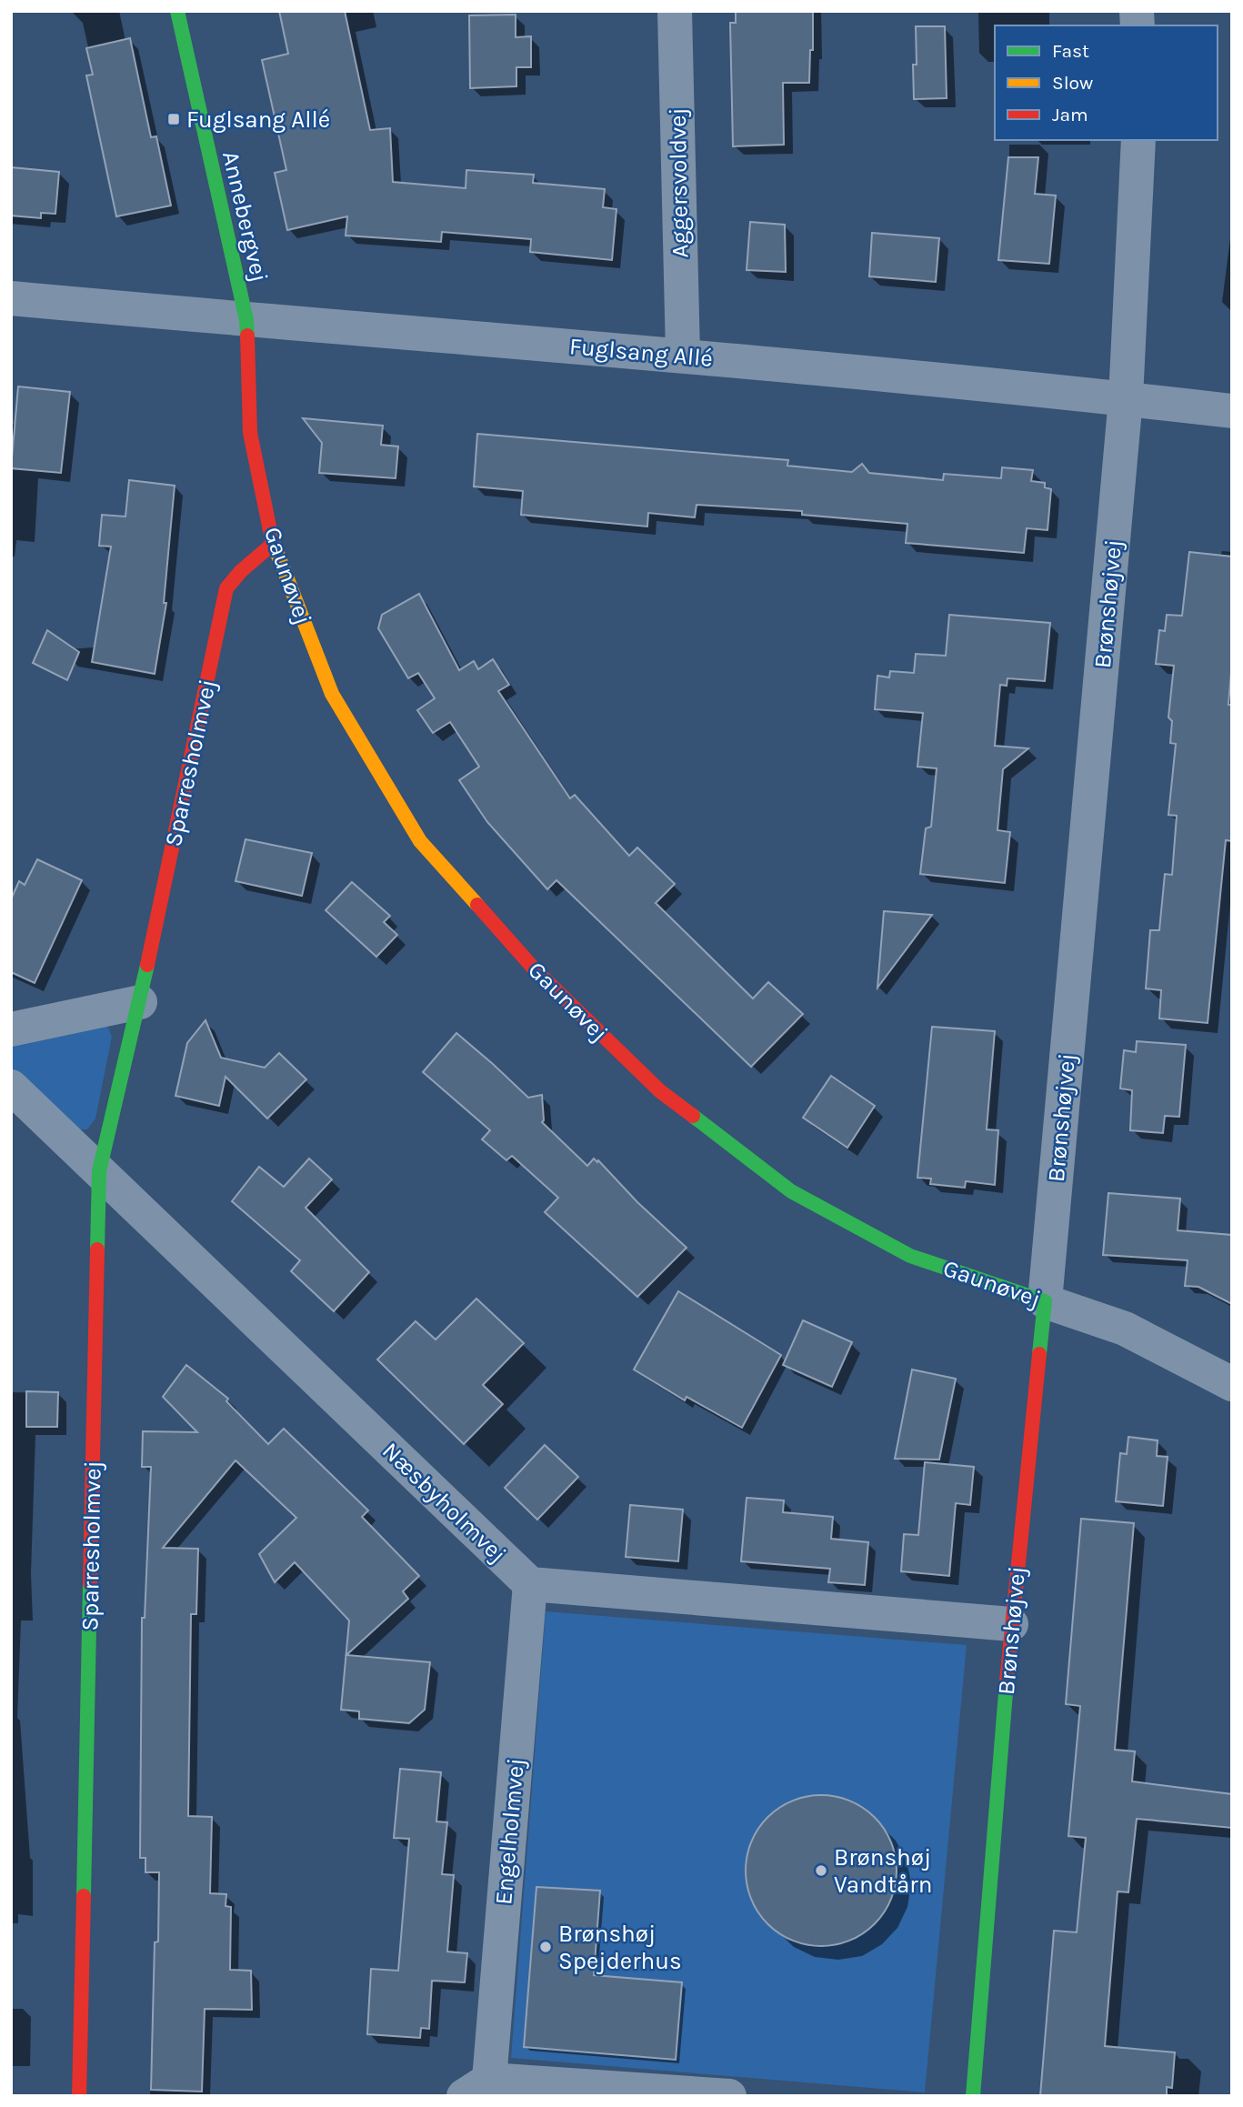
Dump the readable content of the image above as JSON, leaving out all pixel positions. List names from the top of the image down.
{
  "streets": {
    "street": [
      "Aggersvoldvej",
      "Annebergvej",
      "Fuglsang Allé",
      "Gaunøvej",
      "Brønshøjvej",
      "Sparresholmvej",
      "Næsbyholmvej",
      "Engelholmvej"
    ]
  },
  "crossings": [
    ["Aggersvoldvej", "Fuglsang Allé"],
    ["Annebergvej", "Fuglsang Allé"],
    ["Annebergvej", "Gaunøvej"],
    ["Fuglsang Allé", "Gaunøvej"],
    ["Fuglsang Allé", "Brønshøjvej"],
    ["Gaunøvej", "Brønshøjvej"],
    ["Gaunøvej", "Sparresholmvej"],
    ["Sparresholmvej", "Næsbyholmvej"],
    ["Næsbyholmvej", "Engelholmvej"]
  ],
  "places": {
    "transit": ["Fuglsang Allé"],
    "other": ["Brønshøj Vandtårn", "Brønshøj Spejderhus"]
  },
  "legend": ["Fast", "Slow", "Jam"]
}
